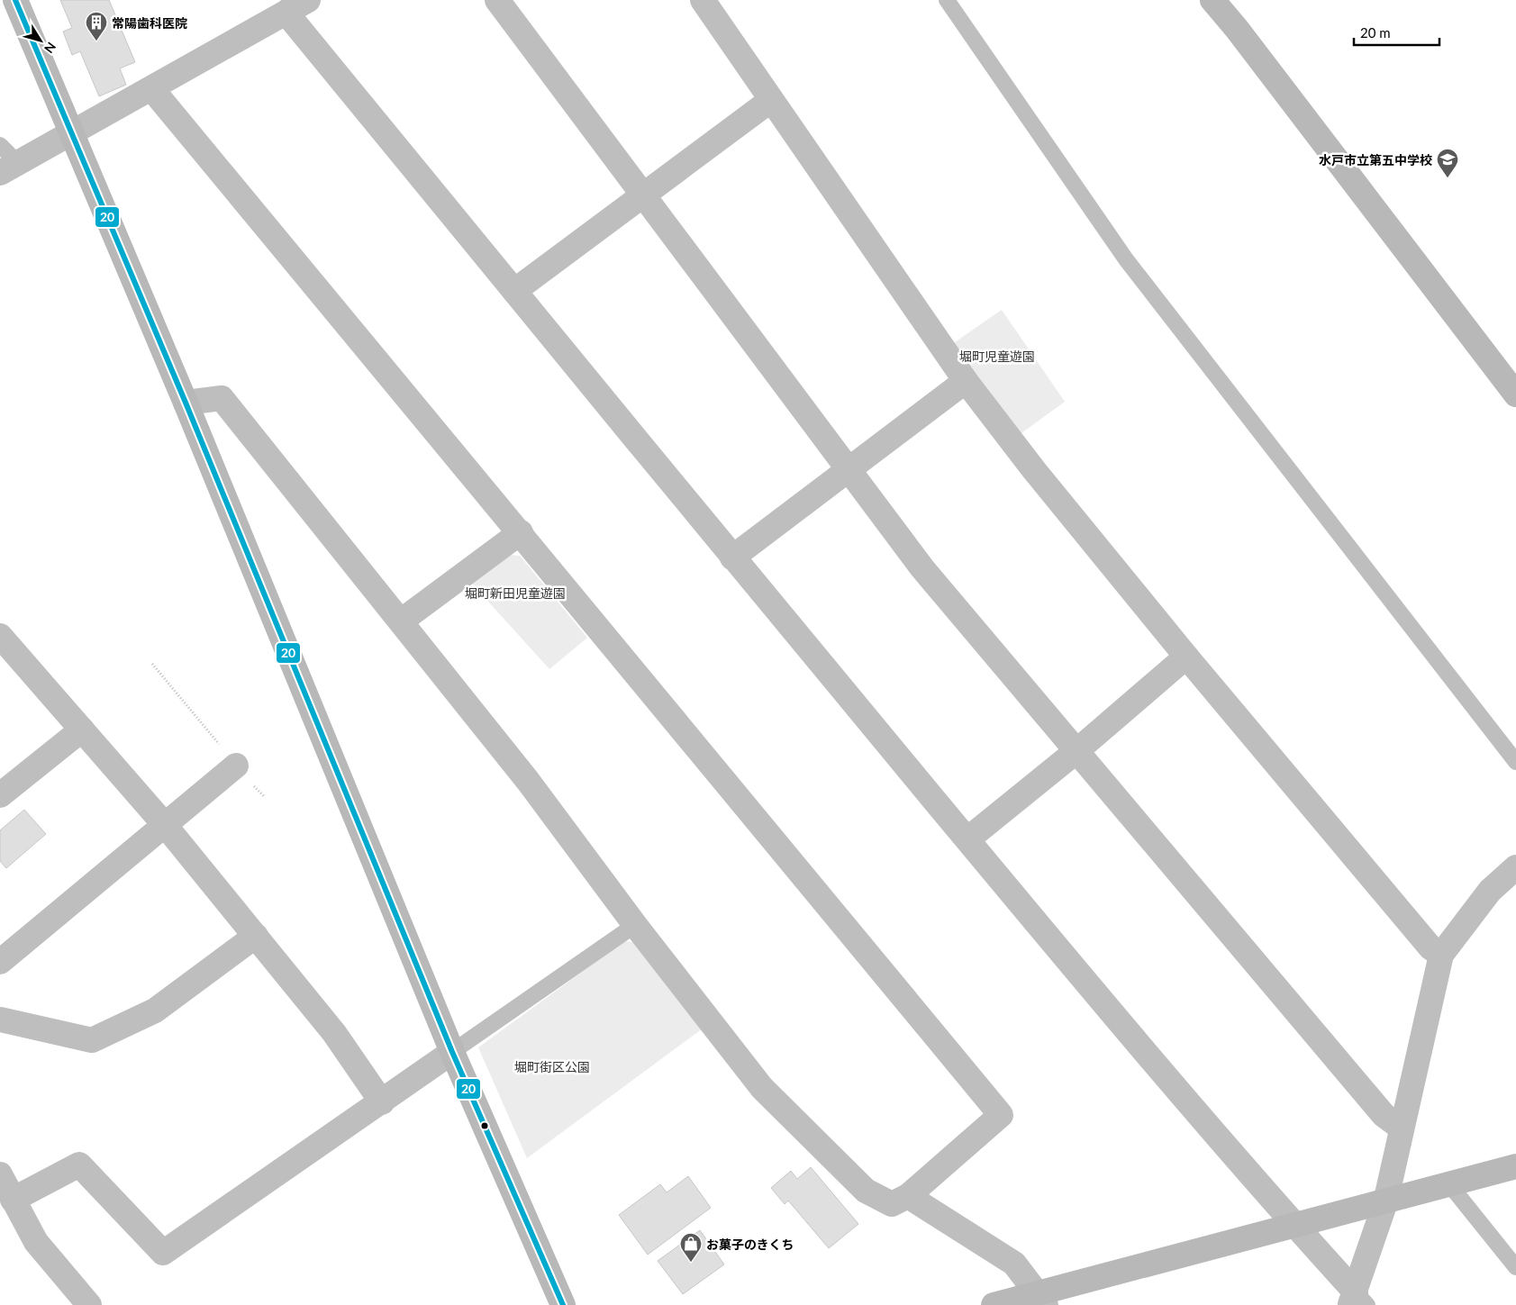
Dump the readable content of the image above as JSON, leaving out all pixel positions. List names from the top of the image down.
{
  "parks": ["堀町児童遊園", "堀町新田児童遊園", "堀町街区公園"],
  "places": {
    "building": ["常陽歯科医院"],
    "school or university": ["水戸市立第五中学校"],
    "shop": ["お菓子のきくち"]
  },
  "lines": ["transit line 20"],
  "scale_bar": "20 m",
  "north": "bottom right"
}
